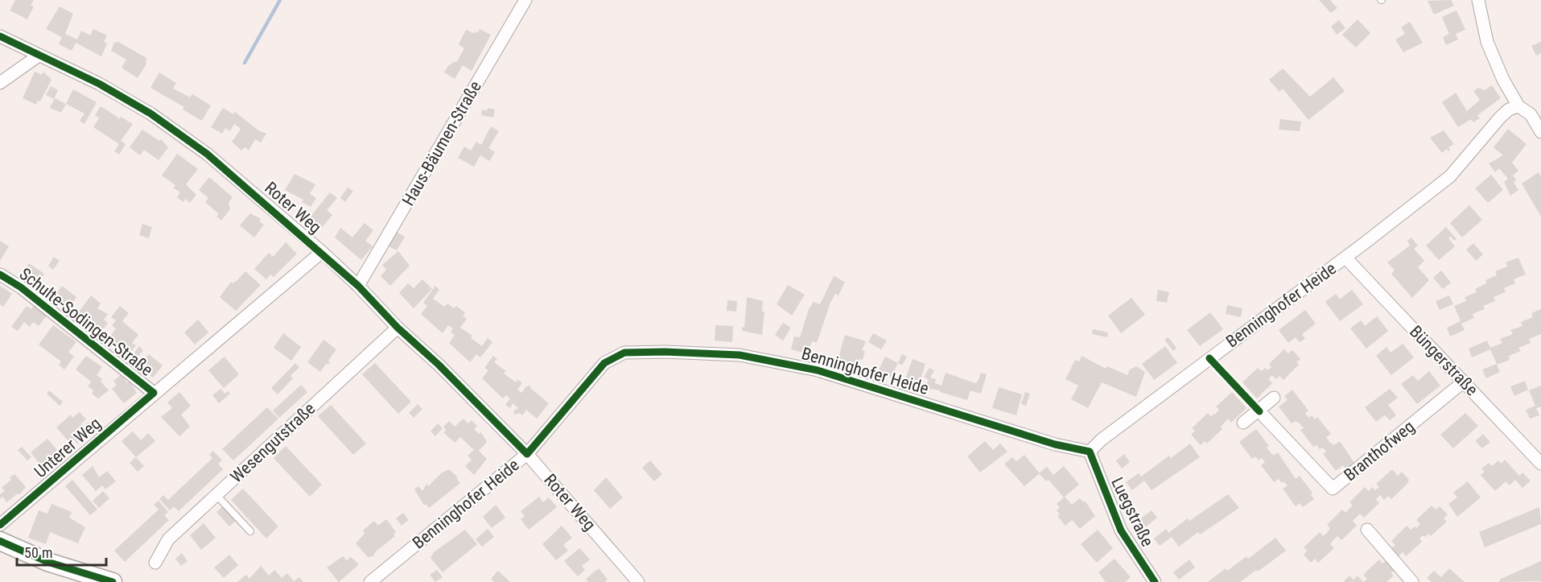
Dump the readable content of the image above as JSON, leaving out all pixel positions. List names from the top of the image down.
{
  "streets": {
    "street": [
      "Haus-Bäumen-Straße",
      "Roter Weg",
      "Benninghofer Heide",
      "Schulte-Sodingen-Straße",
      "Büngerstraße",
      "Wesengutstraße",
      "Unterer Weg",
      "Branthofweg",
      "Luegstraße"
    ]
  },
  "crossings": [
    ["Haus-Bäumen-Straße", "Roter Weg"],
    ["Roter Weg", "Benninghofer Heide"],
    ["Roter Weg", "Wesengutstraße"],
    ["Roter Weg", "Unterer Weg"],
    ["Benninghofer Heide", "Büngerstraße"],
    ["Benninghofer Heide", "Luegstraße"],
    ["Schulte-Sodingen-Straße", "Unterer Weg"],
    ["Büngerstraße", "Branthofweg"]
  ],
  "scale_bar": "50 m"
}
